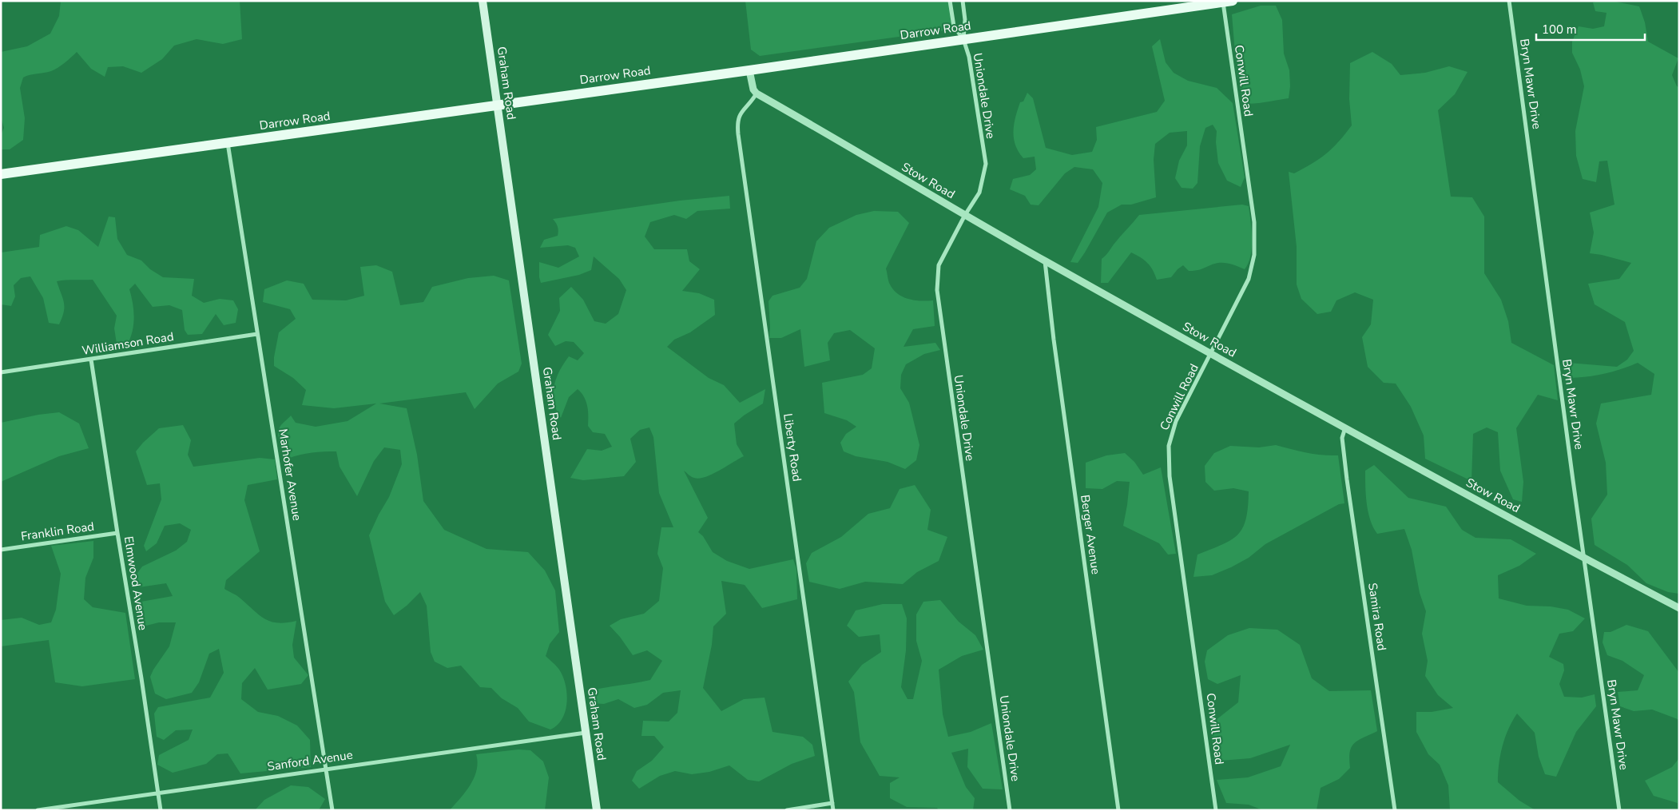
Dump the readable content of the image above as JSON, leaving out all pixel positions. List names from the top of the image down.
{
  "streets": {
    "main road": ["Darrow Road", "Graham Road"],
    "street": [
      "Conwill Road",
      "Bryn Mawr Drive",
      "Uniondale Drive",
      "Stow Road",
      "Williamson Road",
      "Liberty Road",
      "Marhofer Avenue",
      "Franklin Road",
      "Berger Avenue",
      "Elmwood Avenue",
      "Samira Road",
      "Sanford Avenue"
    ]
  },
  "crossings": [
    ["Darrow Road", "Conwill Road"],
    ["Darrow Road", "Graham Road"],
    ["Darrow Road", "Uniondale Drive"],
    ["Darrow Road", "Marhofer Avenue"],
    ["Conwill Road", "Stow Road"],
    ["Graham Road", "Sanford Avenue"],
    ["Bryn Mawr Drive", "Stow Road"],
    ["Uniondale Drive", "Stow Road"],
    ["Stow Road", "Liberty Road"],
    ["Stow Road", "Berger Avenue"],
    ["Stow Road", "Samira Road"],
    ["Williamson Road", "Marhofer Avenue"],
    ["Williamson Road", "Elmwood Avenue"],
    ["Marhofer Avenue", "Sanford Avenue"],
    ["Franklin Road", "Elmwood Avenue"],
    ["Elmwood Avenue", "Sanford Avenue"]
  ],
  "scale_bar": "100 m"
}
